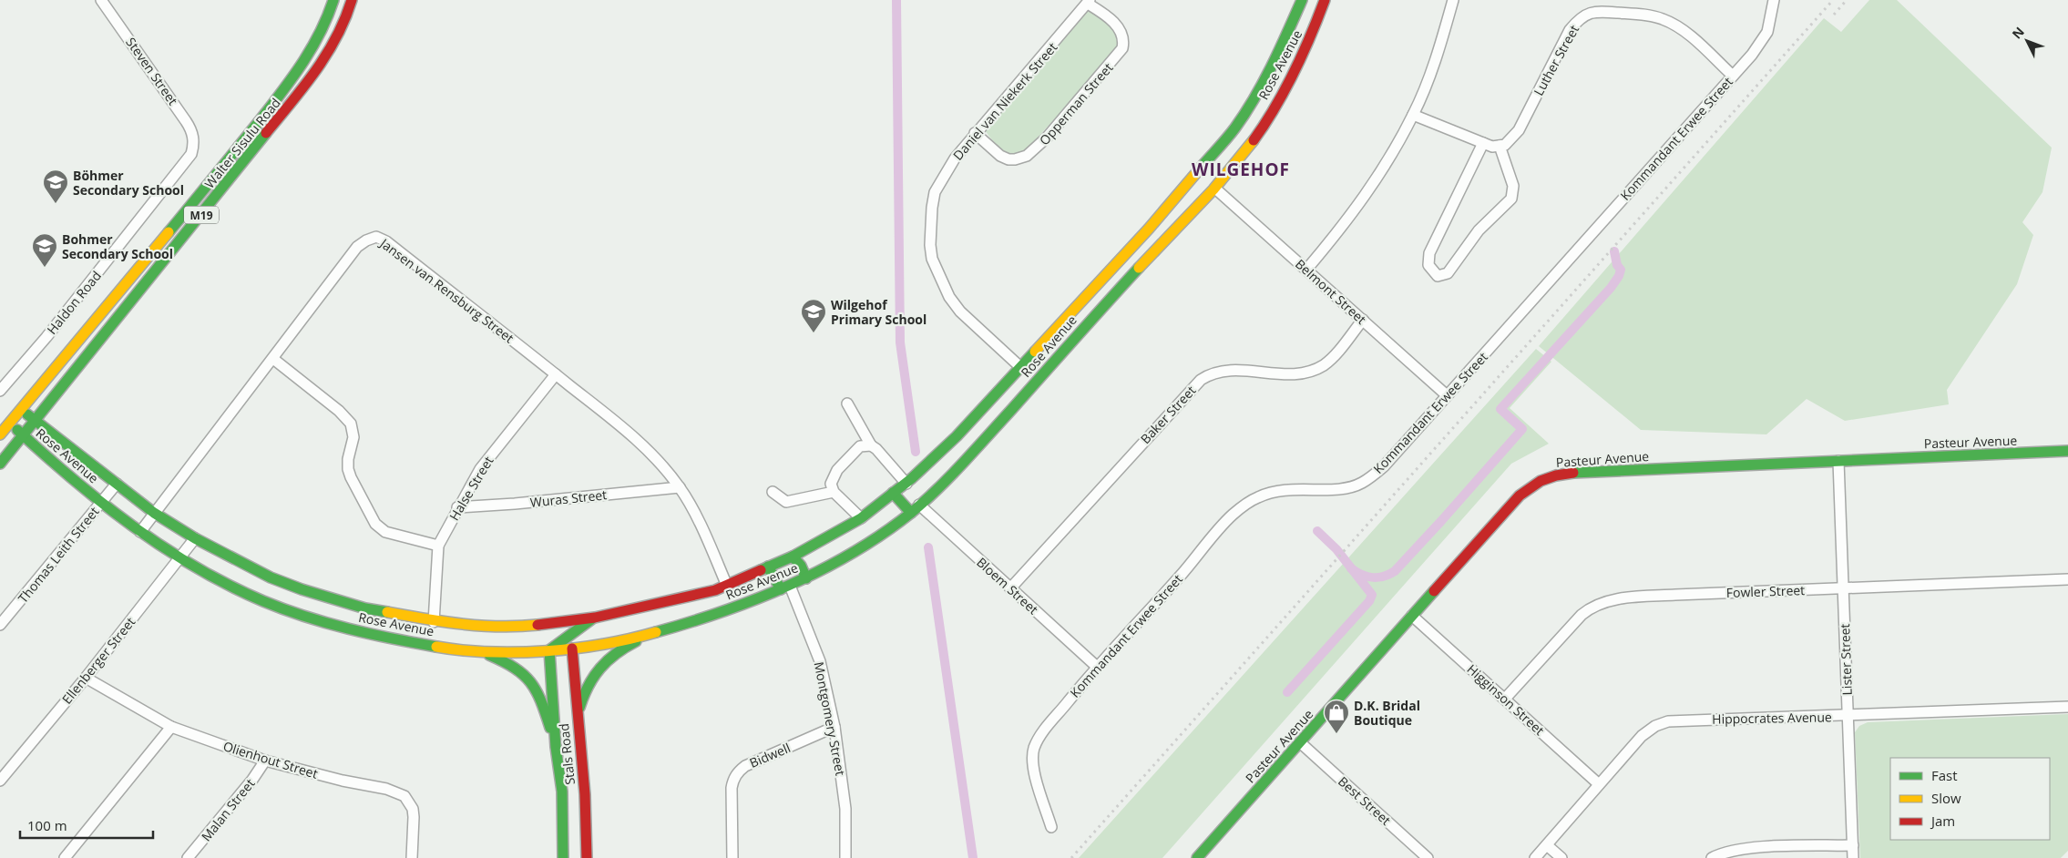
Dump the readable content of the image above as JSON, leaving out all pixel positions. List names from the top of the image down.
{
  "streets": {
    "main road": [
      "Rose Avenue",
      "Walter Sisulu Road",
      "M19",
      "Pasteur Avenue",
      "Stals Road"
    ],
    "street": [
      "Luther Street",
      "Steven Street",
      "Daniel van Niekerk Street",
      "Opperman Street",
      "Kommandant Erwee Street",
      "Jansen van Rensburg Street",
      "Belmont Street",
      "Haldon Road",
      "Baker Street",
      "Halse Street",
      "Wuras Street",
      "Thomas Leith Street",
      "Bloem Street",
      "Fowler Street",
      "Lister Street",
      "Ellenberger Street",
      "Higginson Street",
      "Hippocrates Avenue",
      "Montgomery Street",
      "Bidwell",
      "Olienhout Street",
      "Best Street",
      "Malan Street"
    ]
  },
  "crossings": [
    ["Luther Street", "Kommandant Erwee Street"],
    ["Rose Avenue", "Daniel van Niekerk Street"],
    ["Rose Avenue", "Walter Sisulu Road"],
    ["Rose Avenue", "Jansen van Rensburg Street"],
    ["Rose Avenue", "Belmont Street"],
    ["Rose Avenue", "Halse Street"],
    ["Rose Avenue", "Thomas Leith Street"],
    ["Rose Avenue", "Bloem Street"],
    ["Rose Avenue", "Ellenberger Street"],
    ["Rose Avenue", "Montgomery Street"],
    ["Rose Avenue", "Stals Road"],
    ["Steven Street", "Haldon Road"],
    ["Daniel van Niekerk Street", "Opperman Street"],
    ["Kommandant Erwee Street", "Belmont Street"],
    ["Kommandant Erwee Street", "Bloem Street"],
    ["Jansen van Rensburg Street", "Halse Street"],
    ["Jansen van Rensburg Street", "Wuras Street"],
    ["Belmont Street", "Baker Street"],
    ["Baker Street", "Bloem Street"],
    ["Pasteur Avenue", "Lister Street"],
    ["Pasteur Avenue", "Higginson Street"],
    ["Pasteur Avenue", "Best Street"],
    ["Halse Street", "Wuras Street"],
    ["Fowler Street", "Lister Street"],
    ["Fowler Street", "Higginson Street"],
    ["Lister Street", "Hippocrates Avenue"],
    ["Ellenberger Street", "Olienhout Street"],
    ["Higginson Street", "Hippocrates Avenue"],
    ["Montgomery Street", "Bidwell"],
    ["Olienhout Street", "Malan Street"]
  ],
  "districts": ["WILGEHOF"],
  "places": {
    "school or university": ["Böhmer Secondary School", "Bohmer Secondary School", "Wilgehof Primary School"],
    "shop": ["D.K. Bridal Boutique"]
  },
  "legend": ["Fast", "Slow", "Jam"],
  "scale_bar": "100 m",
  "north": "top left"
}
